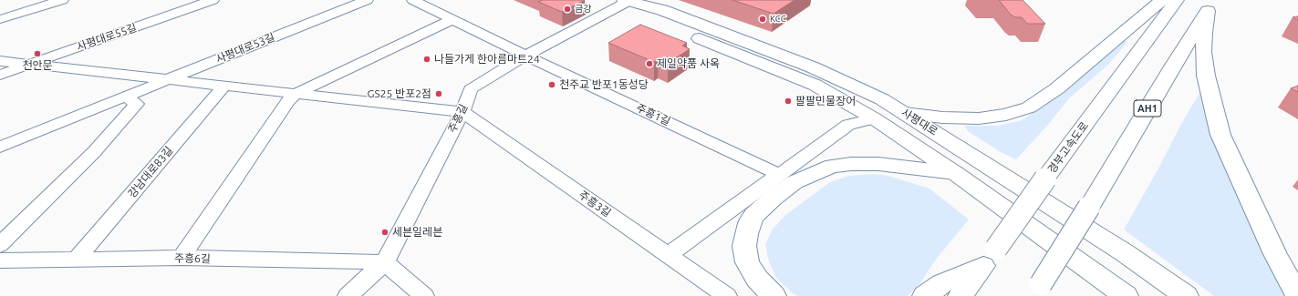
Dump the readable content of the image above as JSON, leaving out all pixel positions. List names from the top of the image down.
{
  "streets": {
    "main road": ["AH1", "사평대로", "경부고속도로"],
    "street": [
      "사평대로55길",
      "사평대로53길",
      "주흥1길",
      "주흥길",
      "강남대로83길",
      "주흥3길",
      "주흥6길"
    ]
  },
  "crossings": [
    ["주흥1길", "주흥길"],
    ["주흥길", "사평대로"],
    ["주흥길", "주흥3길"],
    ["주흥길", "주흥6길"],
    ["강남대로83길", "주흥6길"]
  ],
  "places": [
    "금강",
    "KCC",
    "천안문",
    "나들가게 한아름마트24",
    "제일약품 사옥",
    "천주교 반포1동성당",
    "GS25 반포2점",
    "팔팔민물장어",
    "세븐일레븐"
  ]
}
